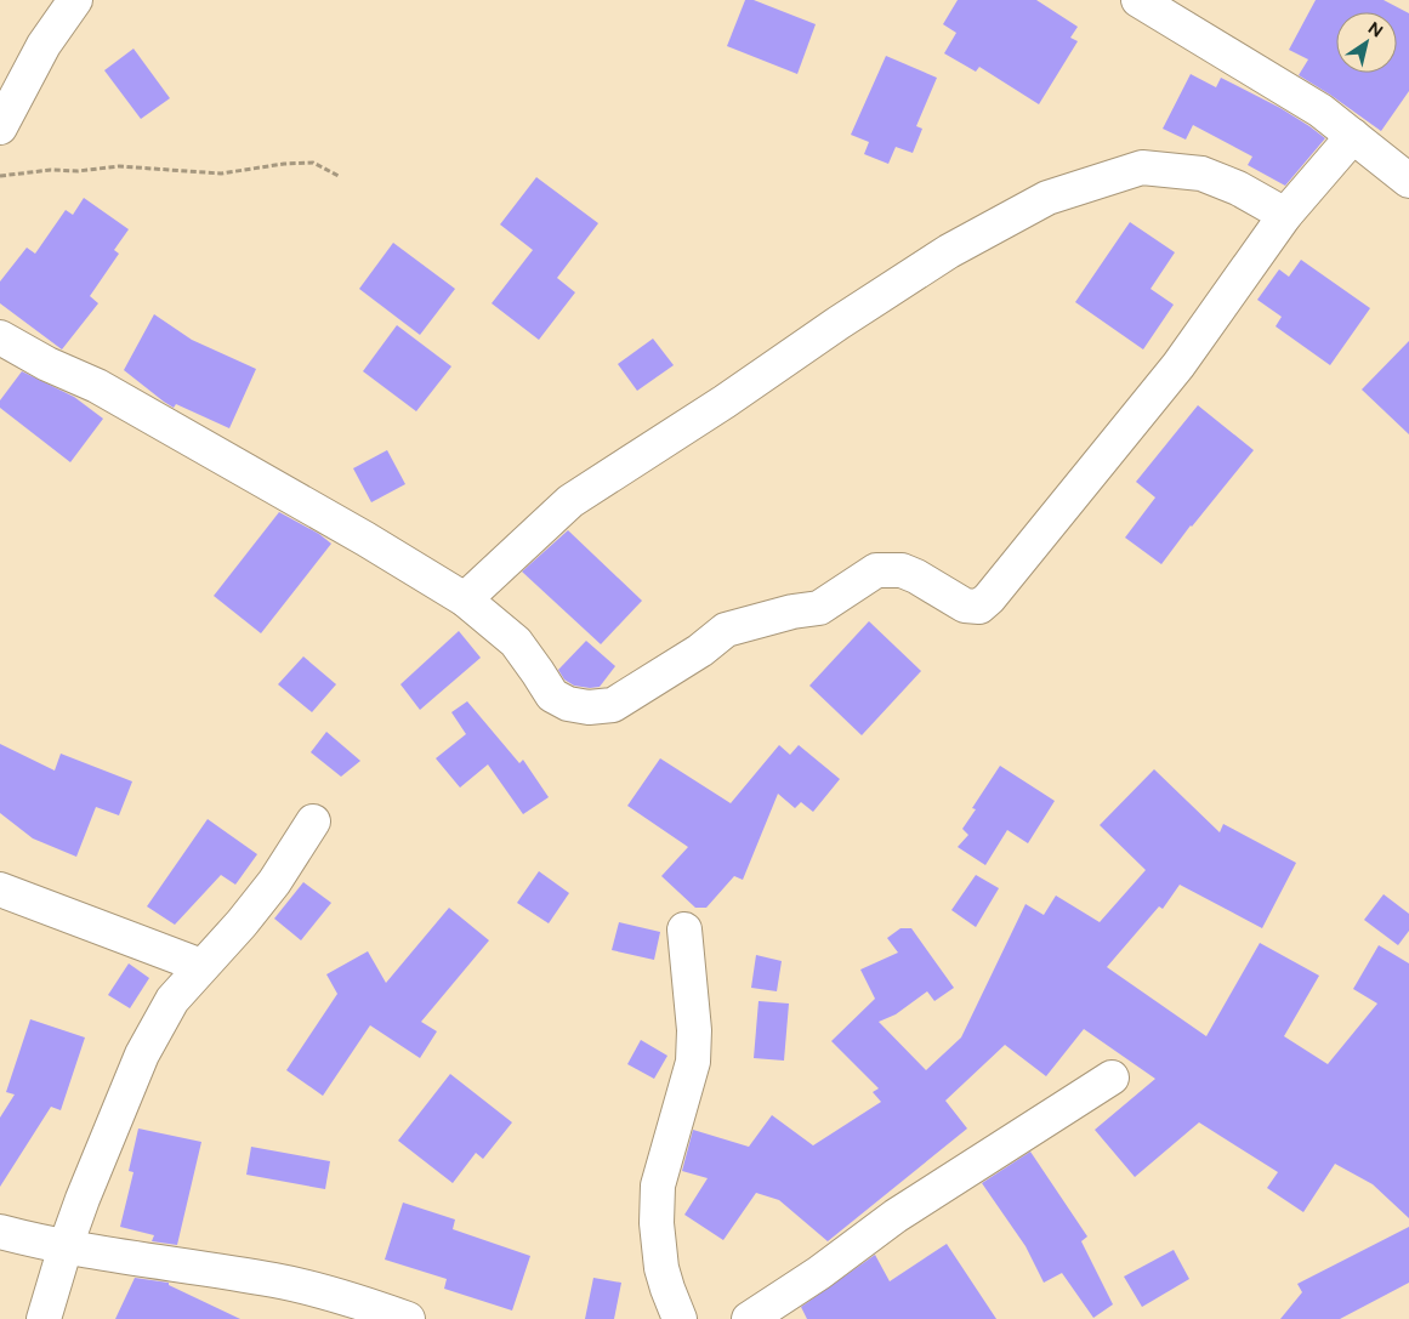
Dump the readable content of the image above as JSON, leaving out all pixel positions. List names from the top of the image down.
{
  "north": "top right"
}
